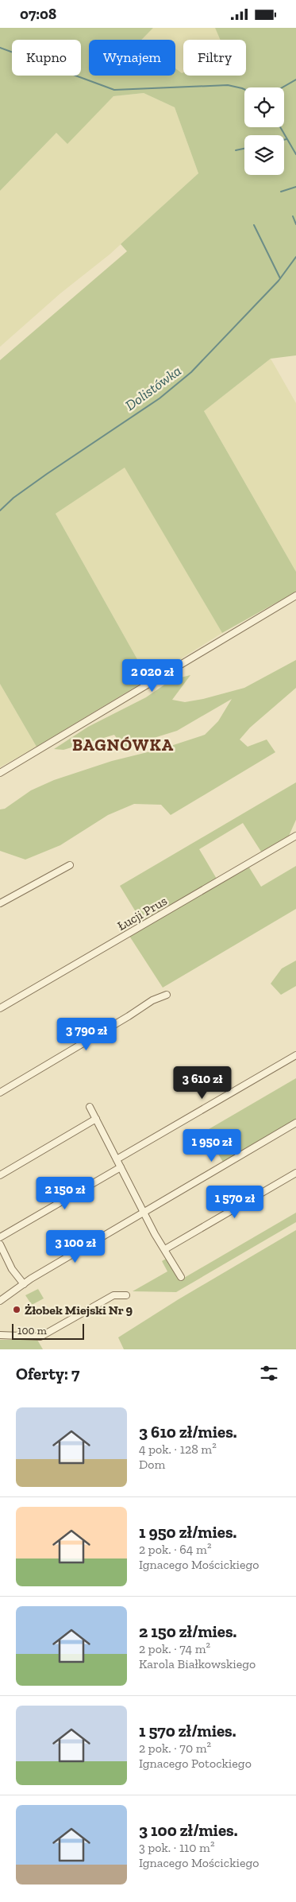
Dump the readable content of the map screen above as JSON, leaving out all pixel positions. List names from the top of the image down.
{
  "streets": {
    "street": ["Łucji Prus"]
  },
  "districts": ["BAGNÓWKA"],
  "water": ["Dolistówka"],
  "places": ["Żłobek Miejski Nr 9"],
  "scale_bar": "100 m",
  "page": {
    "status": "07:08",
    "chip": ["Kupno", "Wynajem", "Filtry"],
    "price": [
      "2 020 zł",
      "3 790 zł",
      "3 610 zł",
      "1 950 zł",
      "2 150 zł",
      "1 570 zł",
      "3 100 zł"
    ],
    "scale": "100 m",
    "heading": "Oferty: 7",
    "list": [
      {
        "name": "3 610 zł/mies.",
        "note": "4 pok. · 128 m² · Dom"
      },
      {
        "name": "1 950 zł/mies.",
        "note": "2 pok. · 64 m² · Ignacego Mościckiego"
      },
      {
        "name": "2 150 zł/mies.",
        "note": "2 pok. · 74 m² · Karola Białkowskiego"
      },
      {
        "name": "1 570 zł/mies.",
        "note": "2 pok. · 70 m² · Ignacego Potockiego"
      },
      {
        "name": "3 100 zł/mies.",
        "note": "3 pok. · 110 m² · Ignacego Mościckiego"
      }
    ]
  }
}
